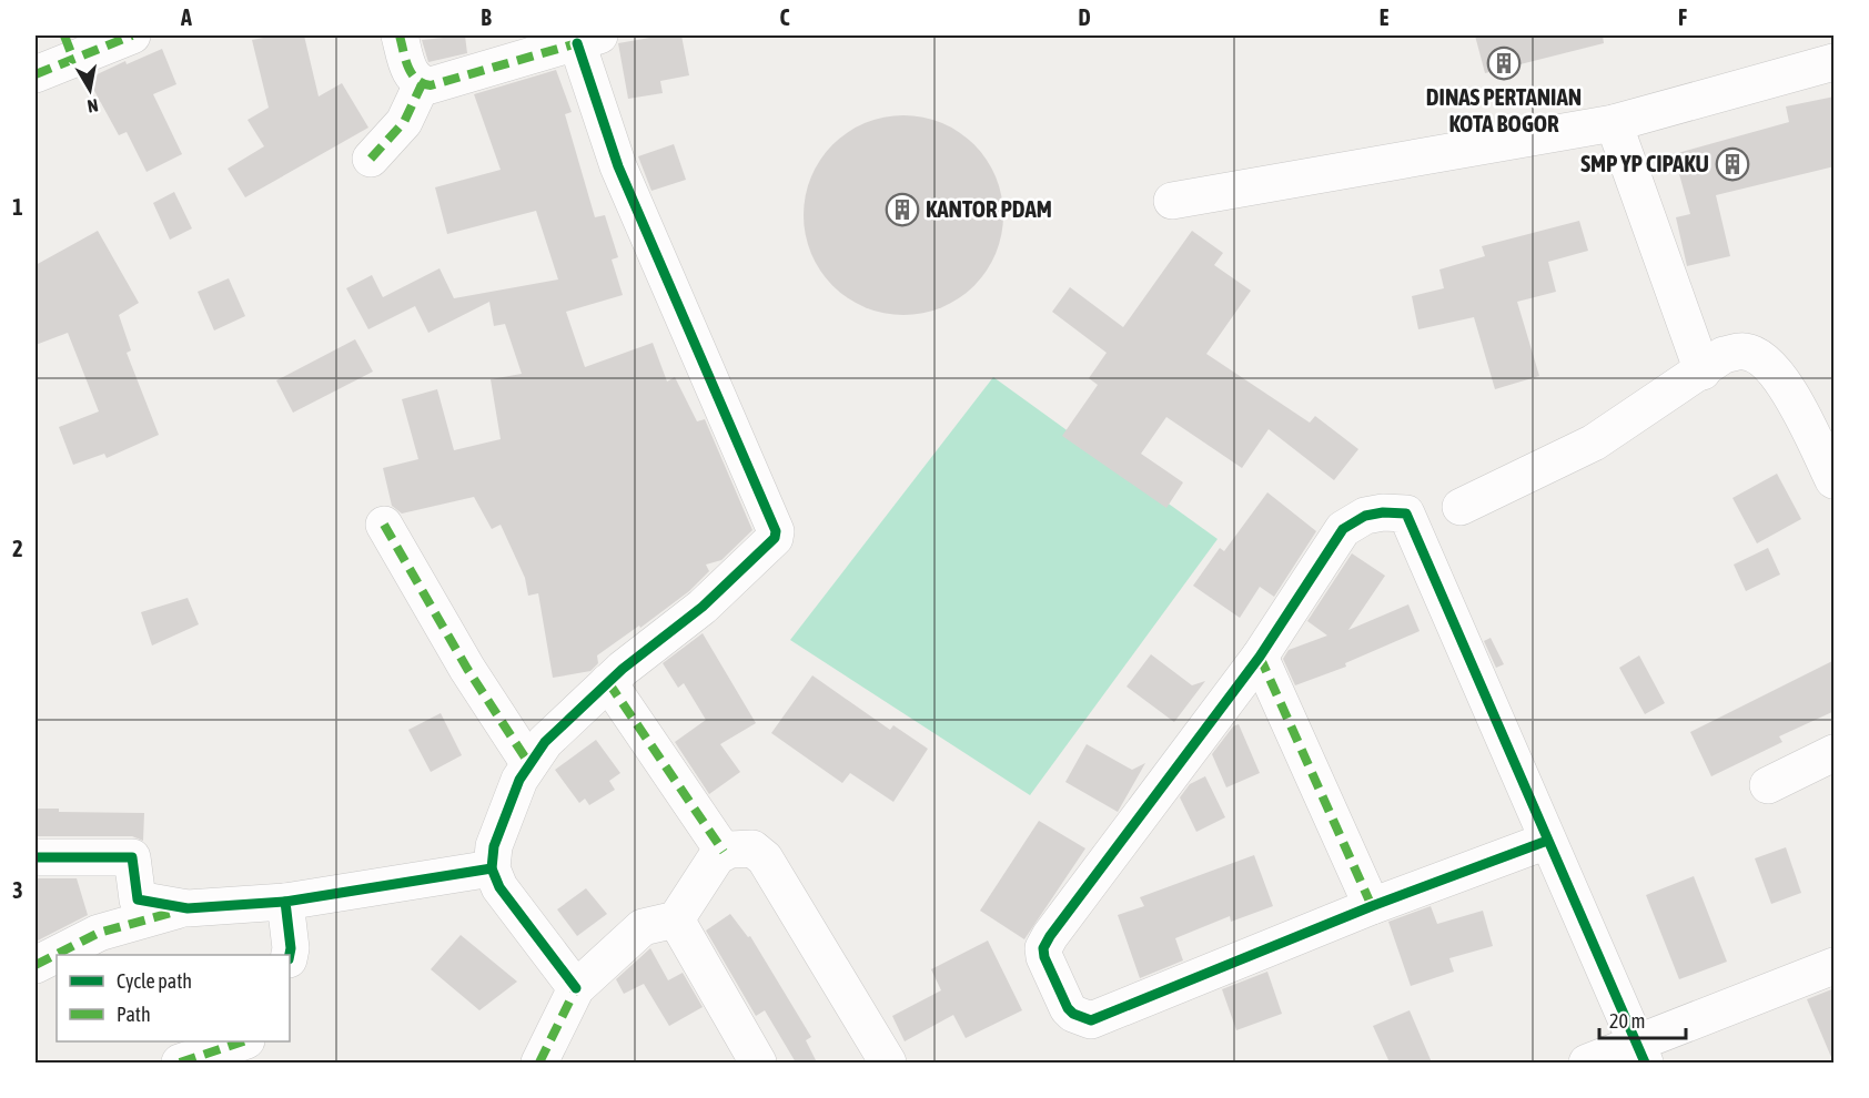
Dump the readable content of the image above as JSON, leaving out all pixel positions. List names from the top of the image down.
{
  "places": {
    "building": ["DINAS PERTANIAN KOTA BOGOR", "SMP YP CIPAKU", "KANTOR PDAM"]
  },
  "legend": ["Cycle path", "Path"],
  "scale_bar": "20 m",
  "north": "bottom",
  "grid": {
    "columns": [
      "A",
      "B",
      "C",
      "D",
      "E",
      "F"
    ],
    "rows": ["1", "2", "3"]
  }
}
